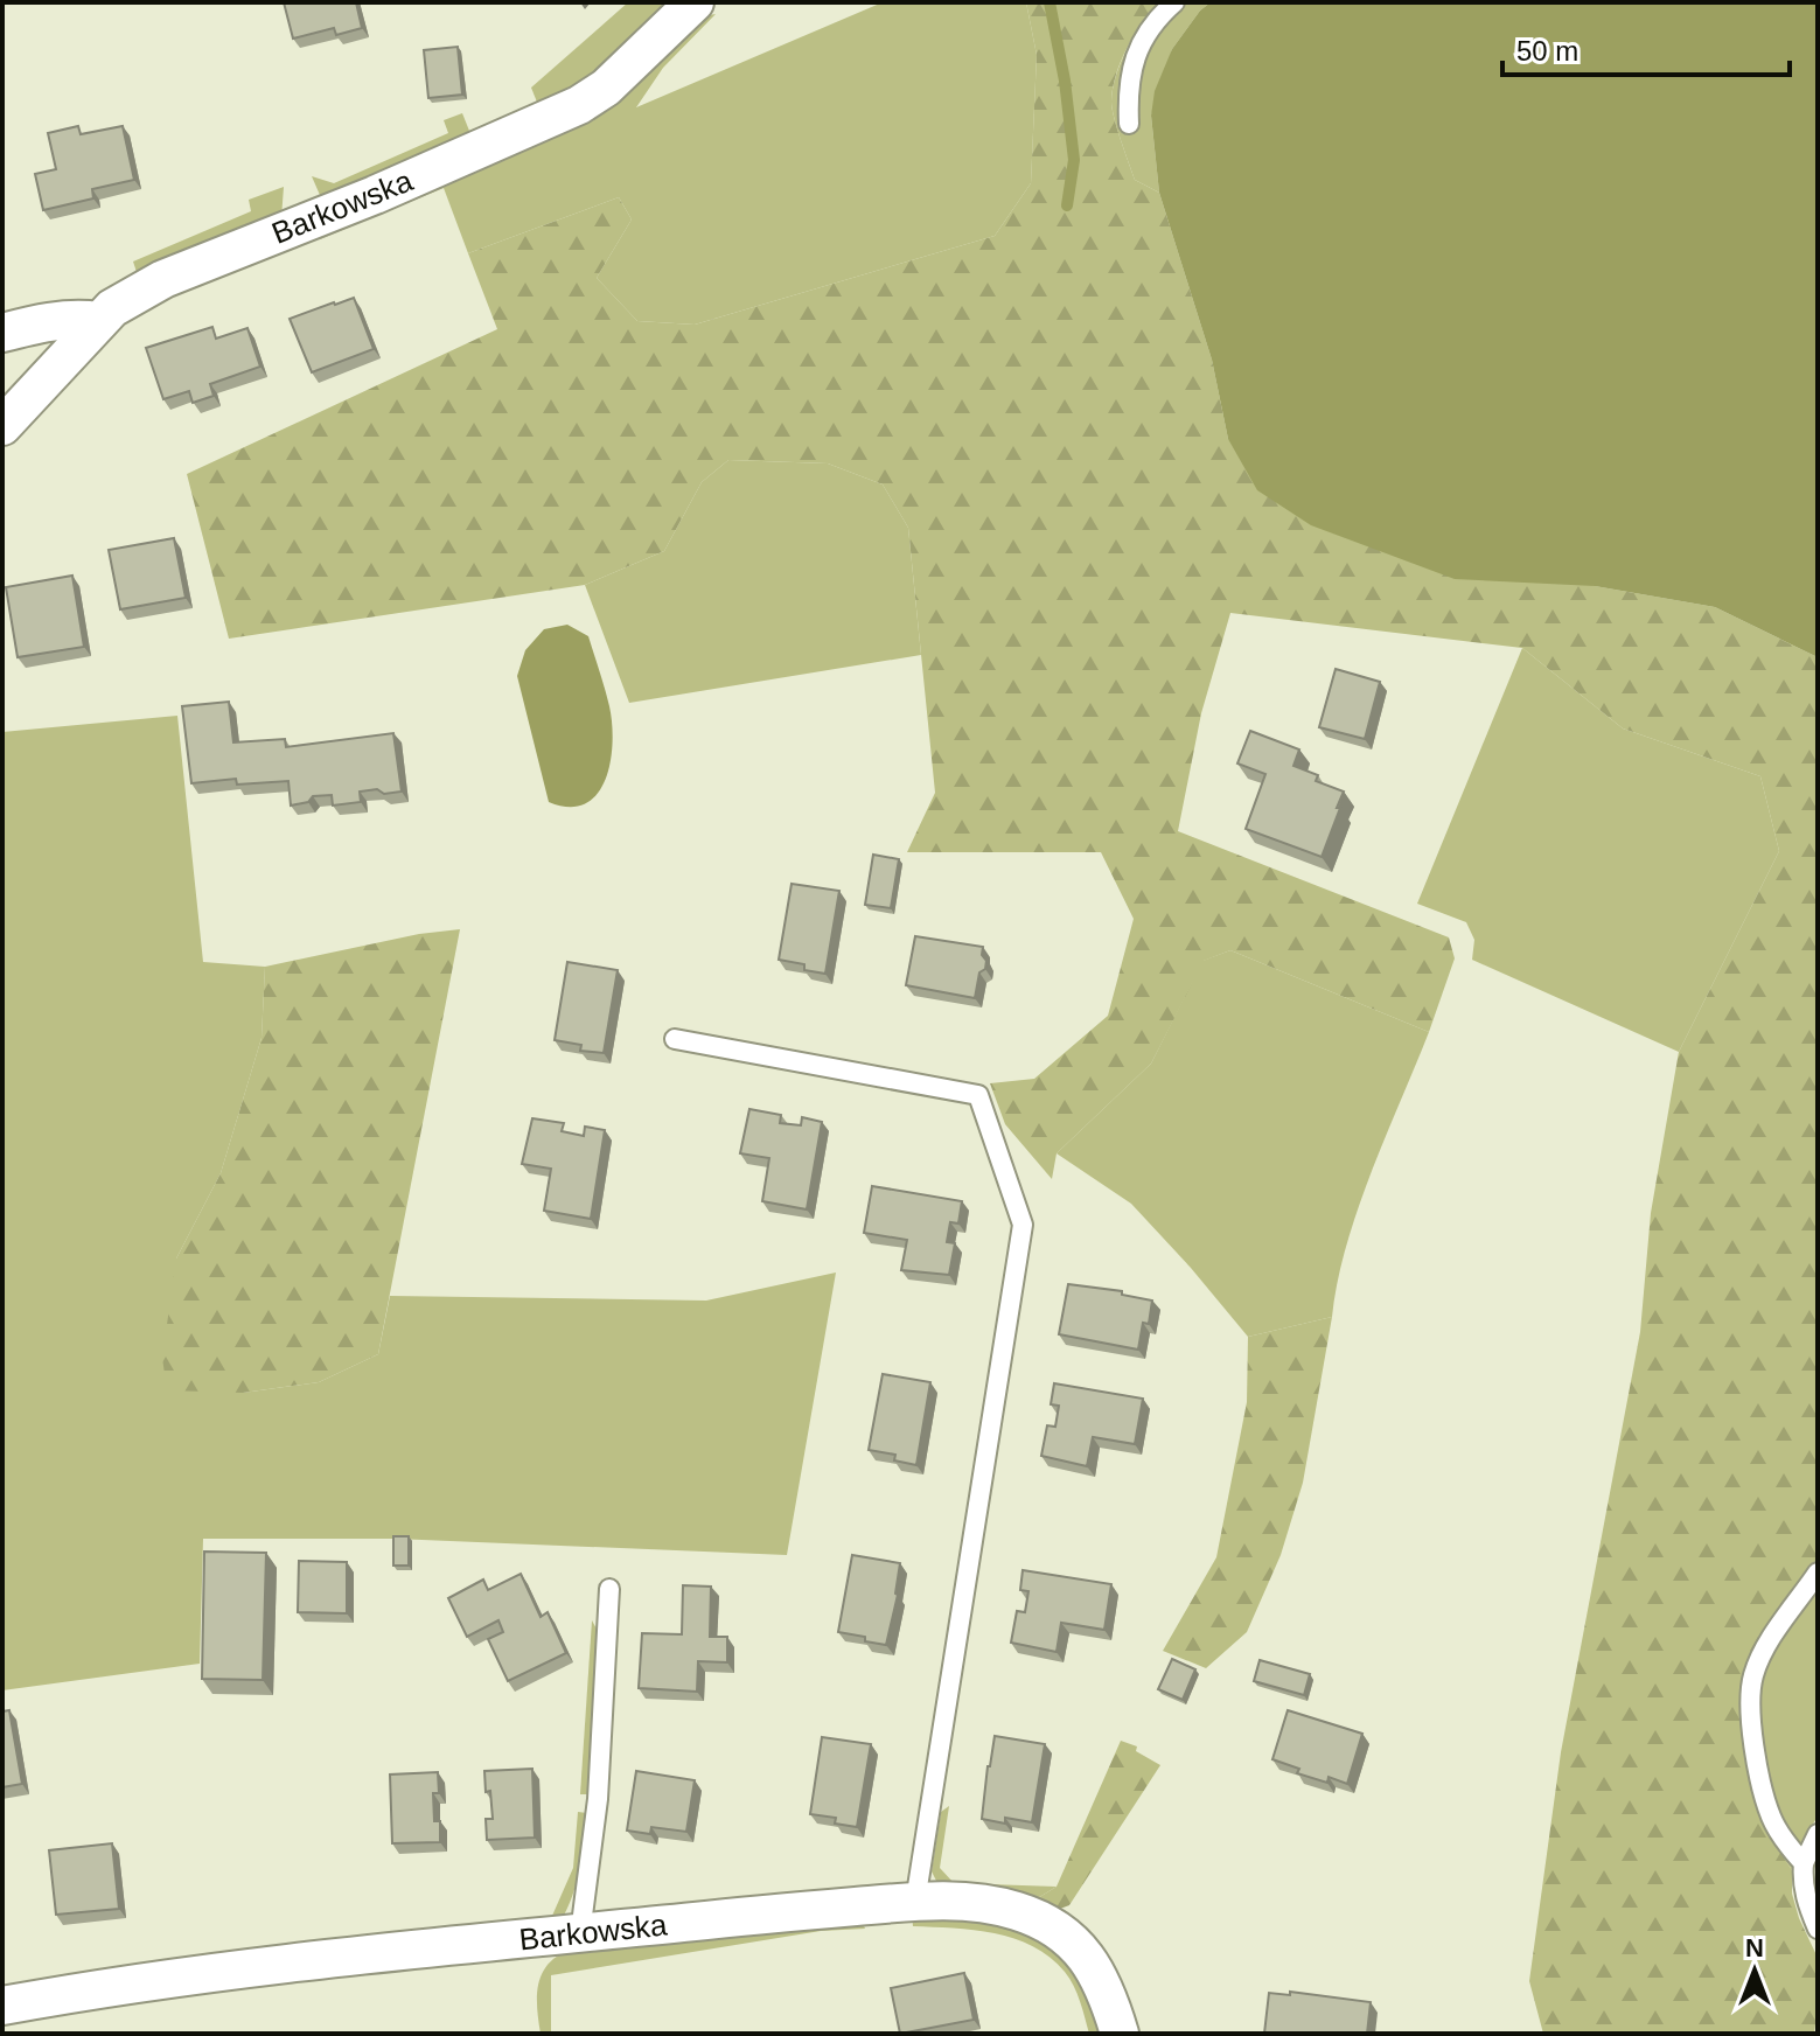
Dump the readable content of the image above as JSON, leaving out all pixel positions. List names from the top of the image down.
{
  "streets": {
    "street": ["Barkowska"]
  },
  "scale_bar": "50 m",
  "north": "top"
}
